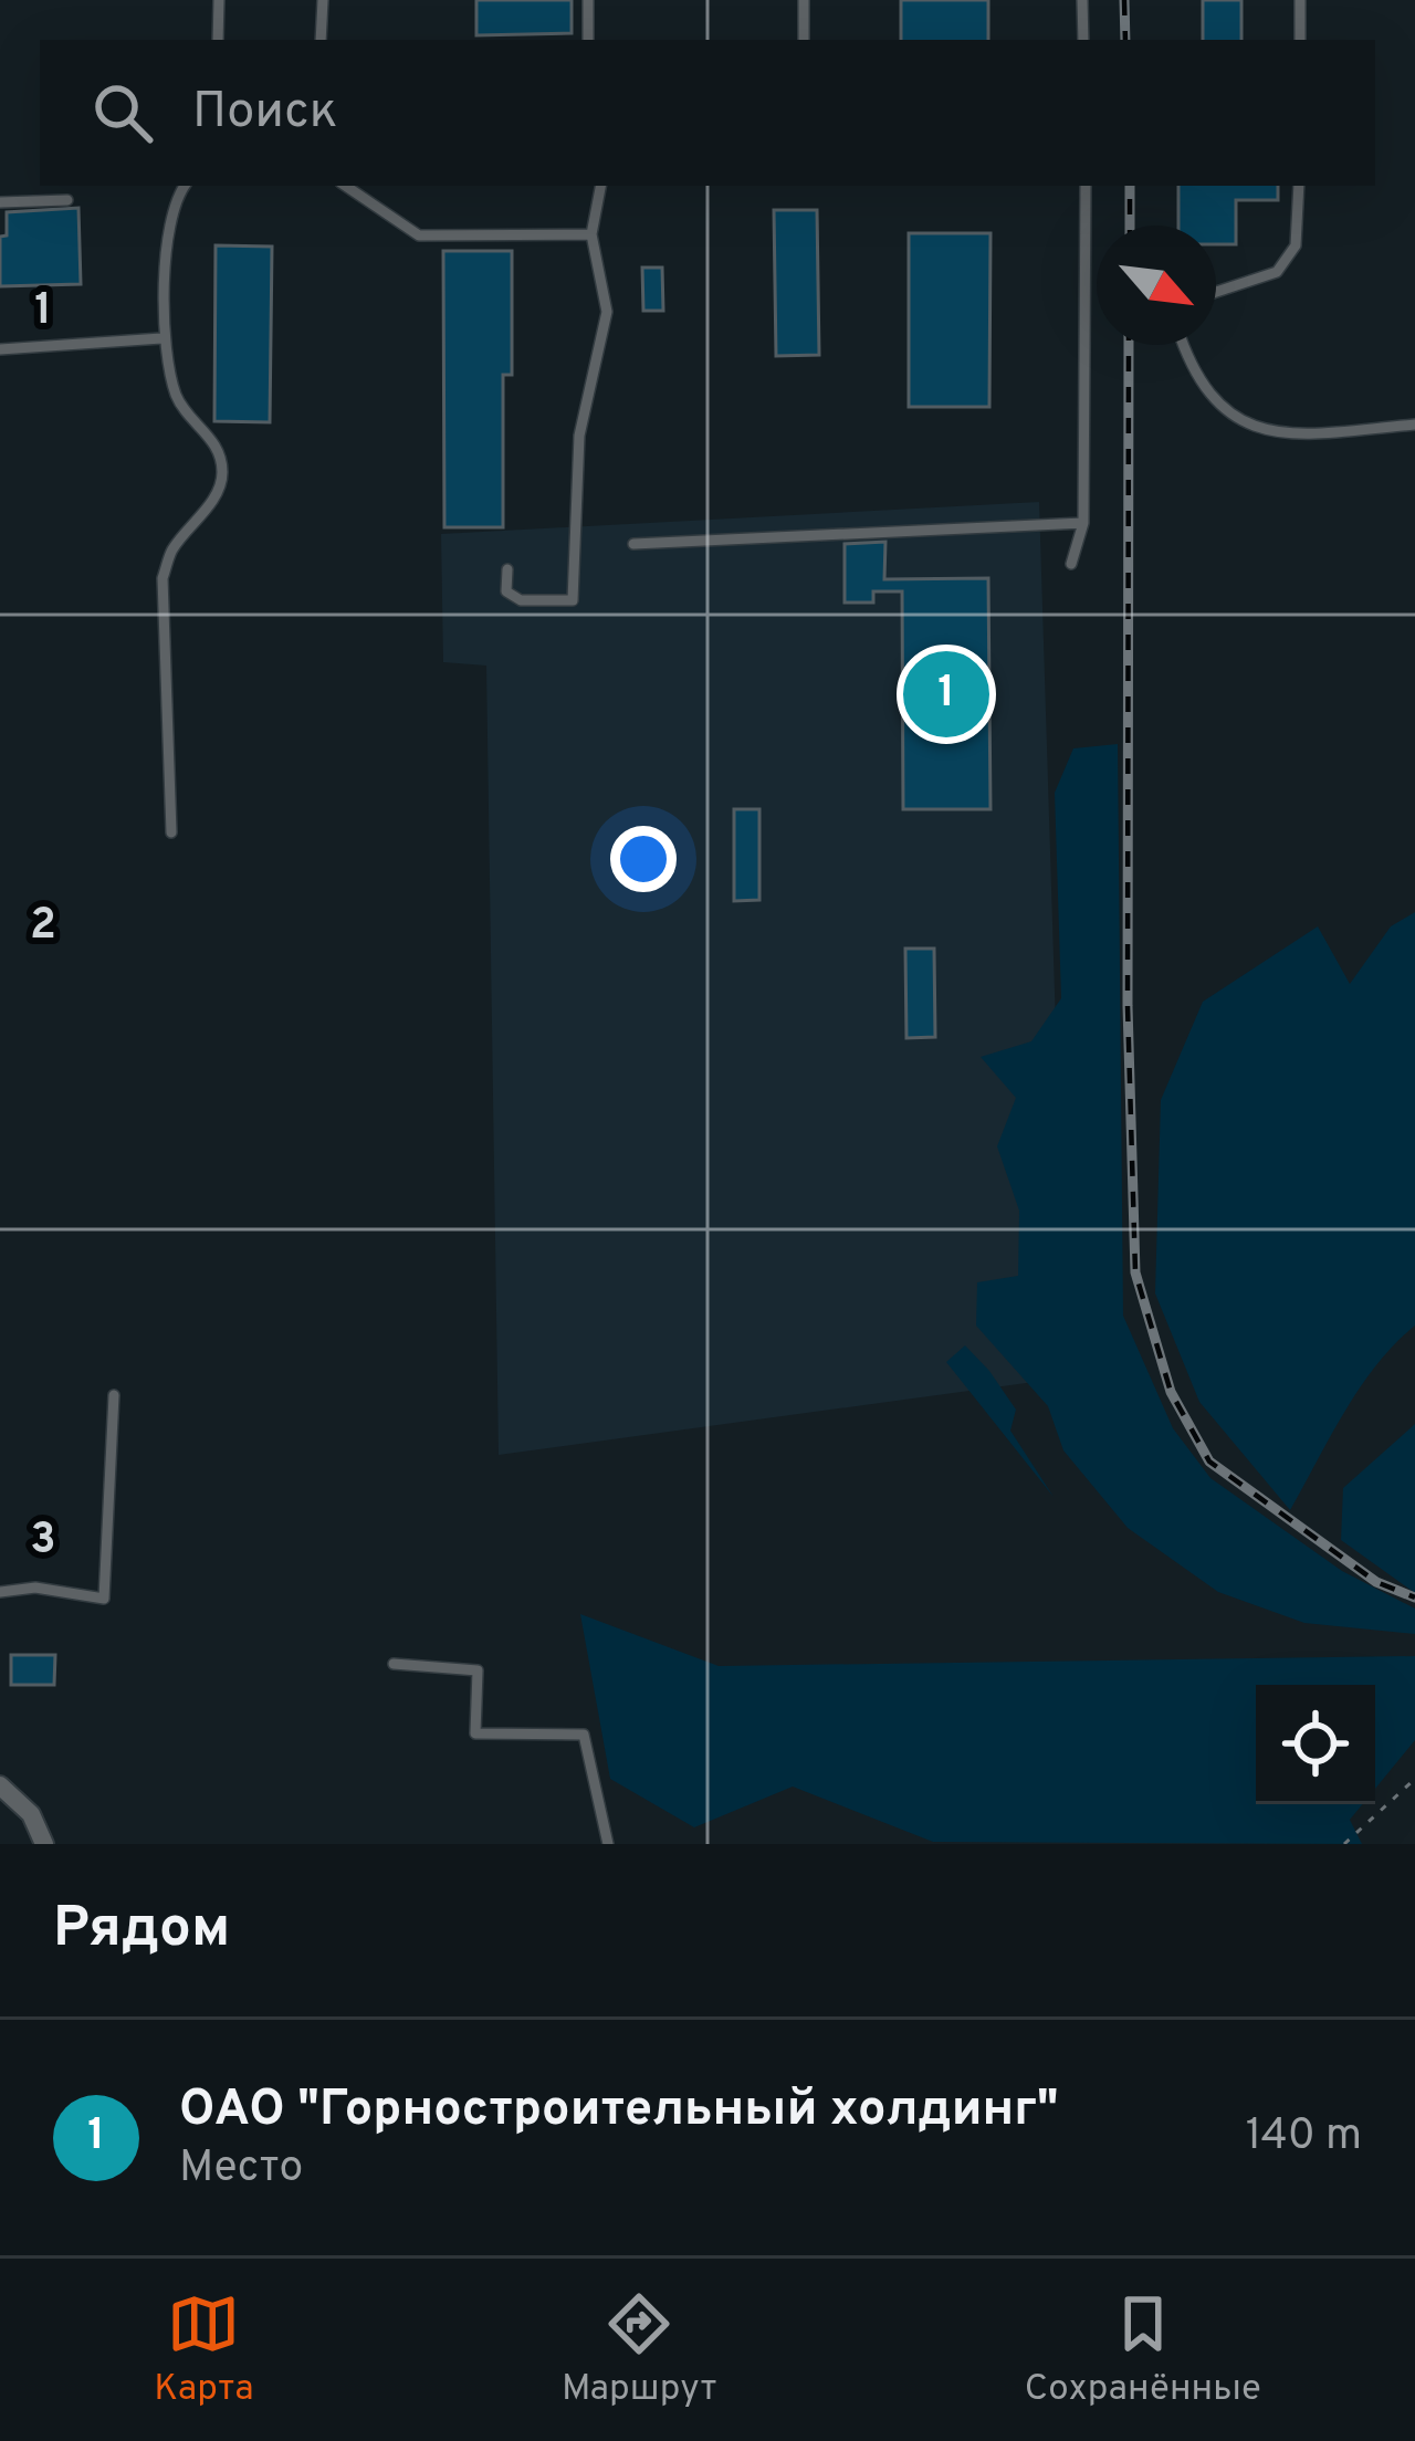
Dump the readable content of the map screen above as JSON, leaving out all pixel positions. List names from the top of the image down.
{
  "north": "bottom right",
  "page": {
    "search": "Поиск",
    "pins": "1",
    "heading": "Рядом",
    "list": [
      {
        "mark": "1",
        "name": "ОАО \"Горностроительный холдинг\"",
        "note": "Место",
        "value": "140 m"
      }
    ],
    "nav": ["Карта", "Маршрут", "Сохранённые"]
  },
  "grid": {
    "rows": ["1", "2", "3"]
  }
}
